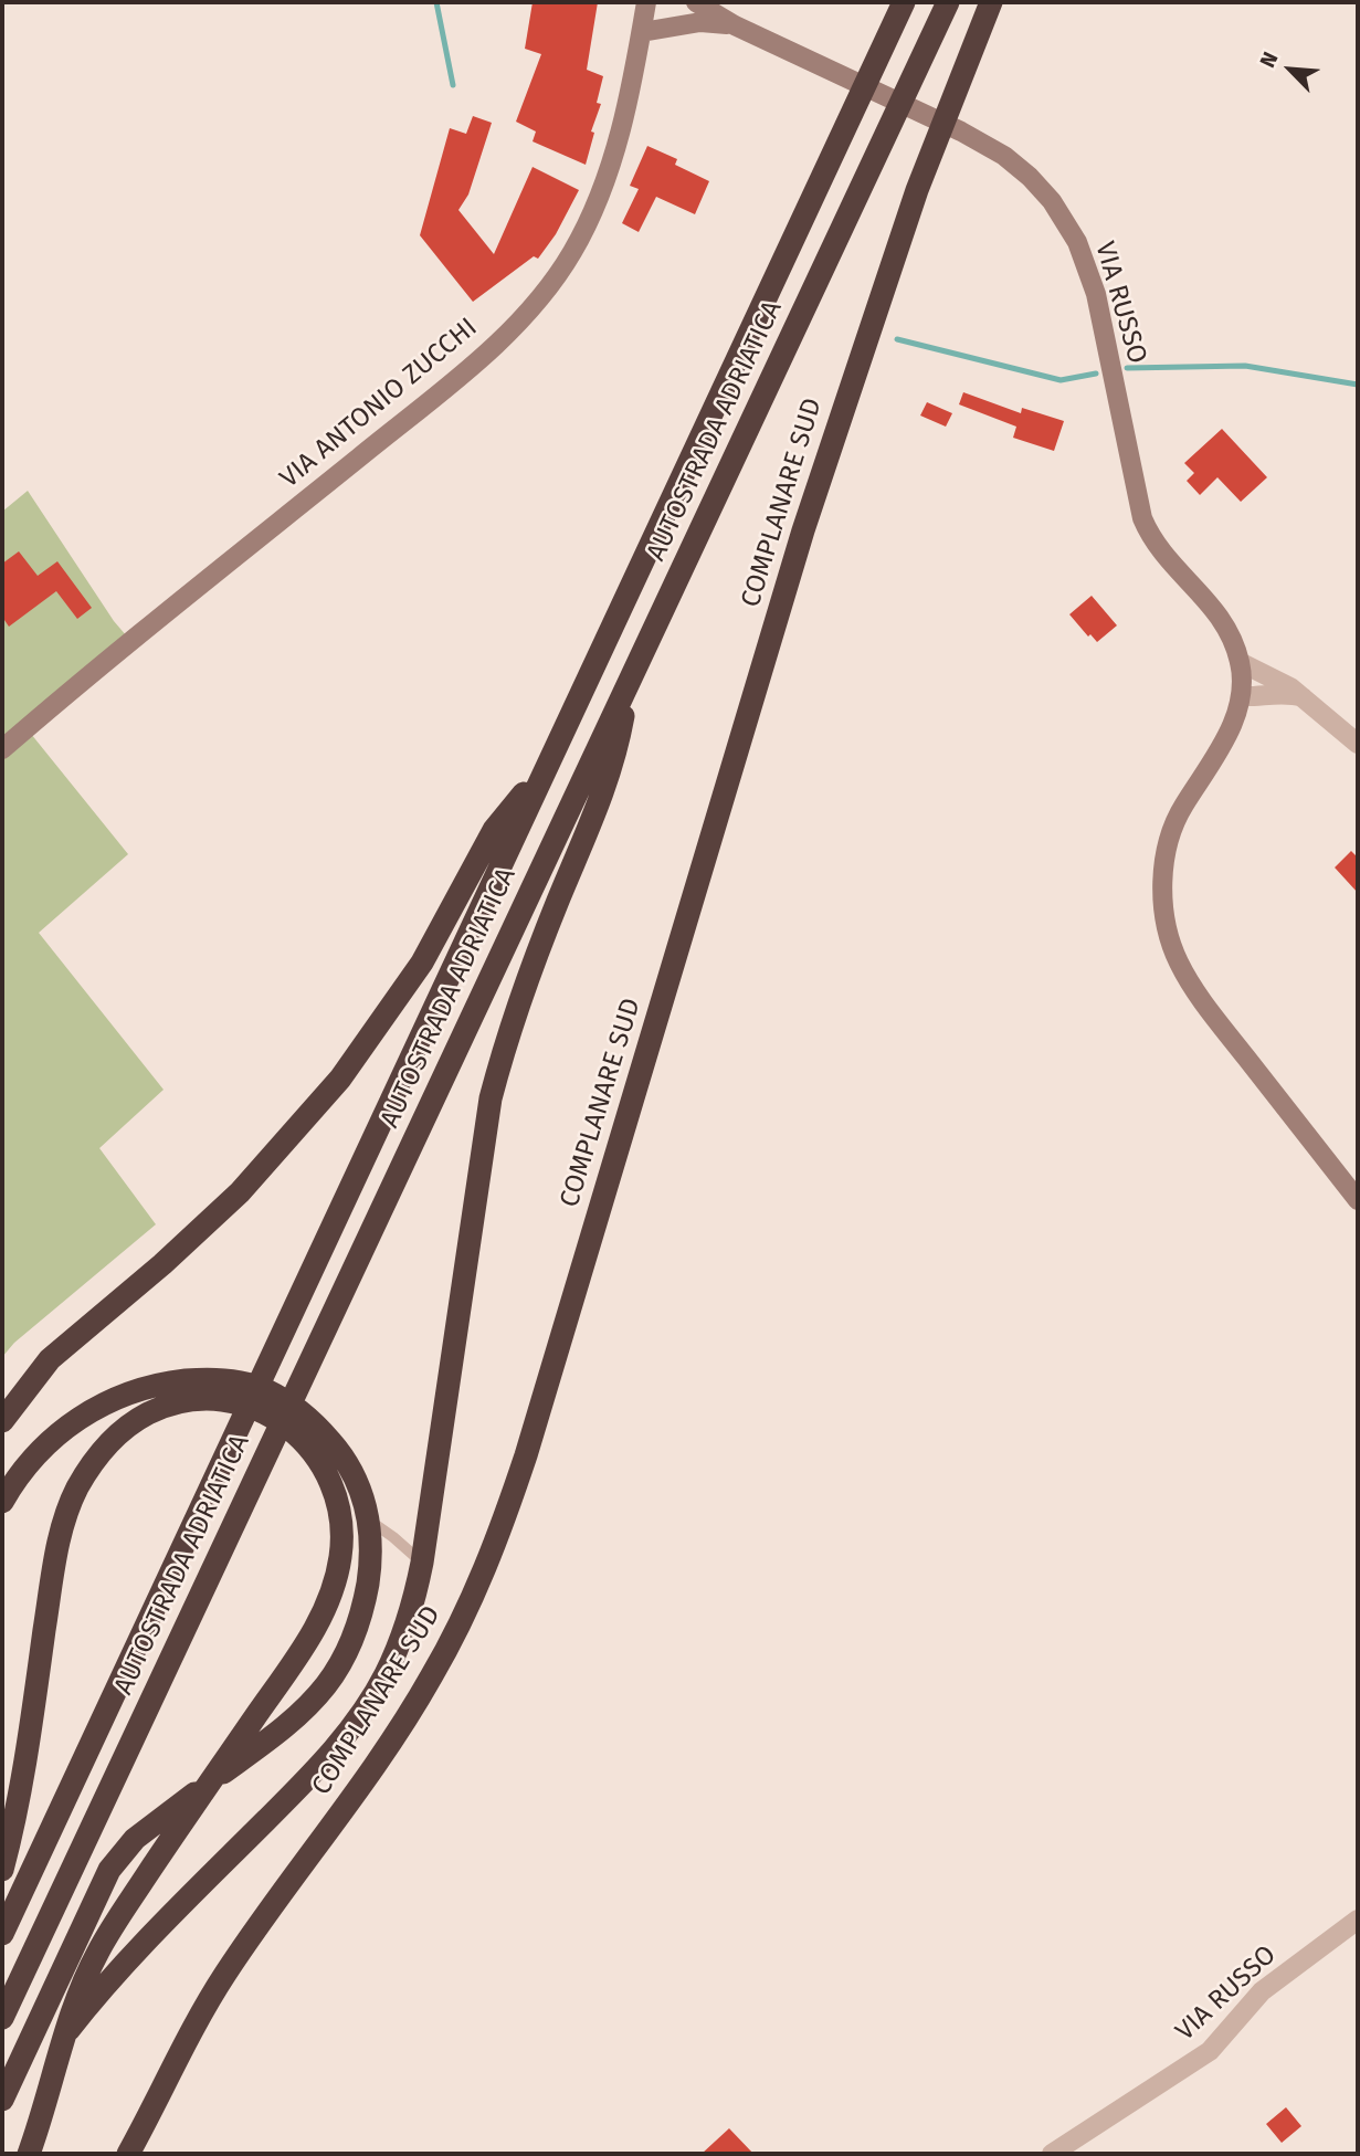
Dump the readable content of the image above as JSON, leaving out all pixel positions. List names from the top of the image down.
{
  "streets": {
    "highway": ["AUTOSTRADA ADRIATICA", "COMPLANARE SUD"],
    "street": ["VIA RUSSO", "VIA ANTONIO ZUCCHI"]
  },
  "crossings": [
    ["VIA RUSSO", "VIA ANTONIO ZUCCHI"]
  ],
  "north": "top left"
}
